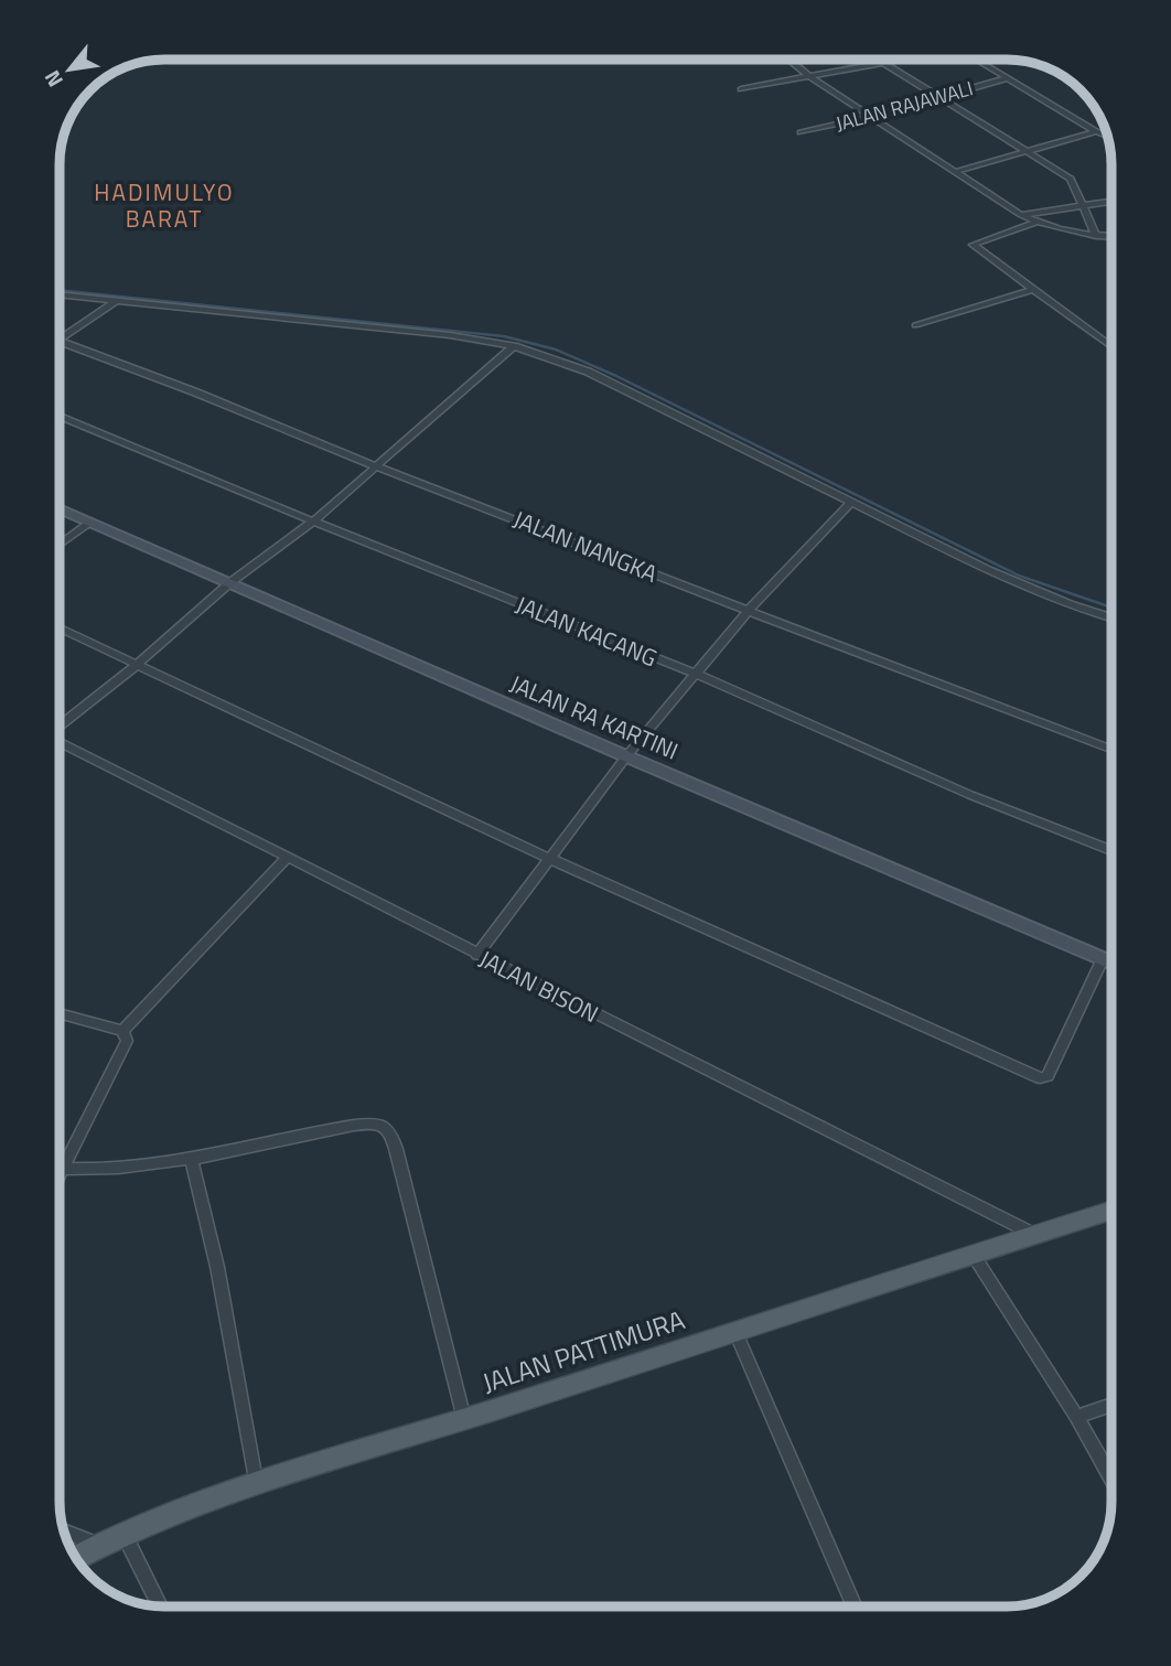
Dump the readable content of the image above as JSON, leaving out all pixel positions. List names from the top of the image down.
{
  "streets": {
    "main road": ["JALAN RA KARTINI", "JALAN PATTIMURA"],
    "street": [
      "JALAN RAJAWALI",
      "JALAN NANGKA",
      "JALAN KACANG",
      "JALAN BISON"
    ]
  },
  "crossings": [
    ["JALAN BISON", "JALAN PATTIMURA"]
  ],
  "districts": ["HADIMULYO BARAT"],
  "north": "bottom left"
}
